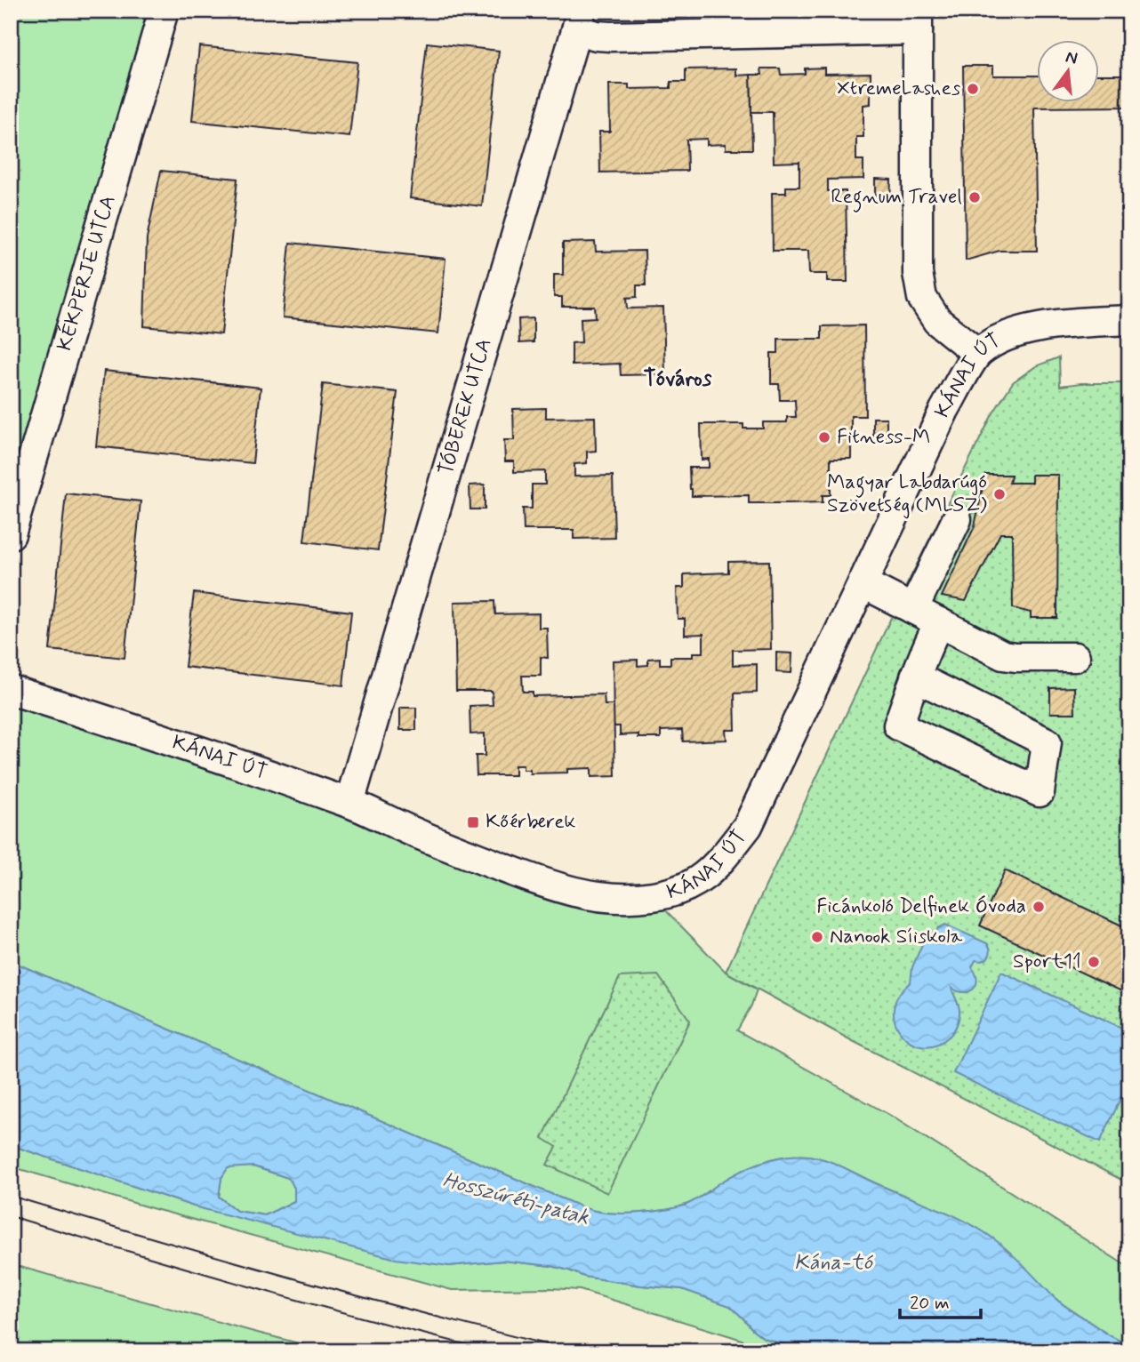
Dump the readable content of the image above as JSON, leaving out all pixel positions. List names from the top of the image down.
{
  "streets": {
    "street": ["KÉKPERJE UTCA", "KÁNAI ÚT", "TÓBEREK UTCA"]
  },
  "crossings": [
    ["KÁNAI ÚT", "TÓBEREK UTCA"]
  ],
  "districts": ["Tóváros"],
  "water": ["Hosszúréti-patak", "Kána-tó"],
  "places": {
    "other": [
      "XtremeLashes",
      "Regnum Travel",
      "Fitness-M",
      "Magyar Labdarúgó Szövetség (MLSZ)",
      "Ficánkoló Delfinek Óvoda",
      "Nanook Síiskola",
      "Sport11"
    ],
    "transit": ["Kőérberek"]
  },
  "scale_bar": "20 m",
  "north": "top"
}
